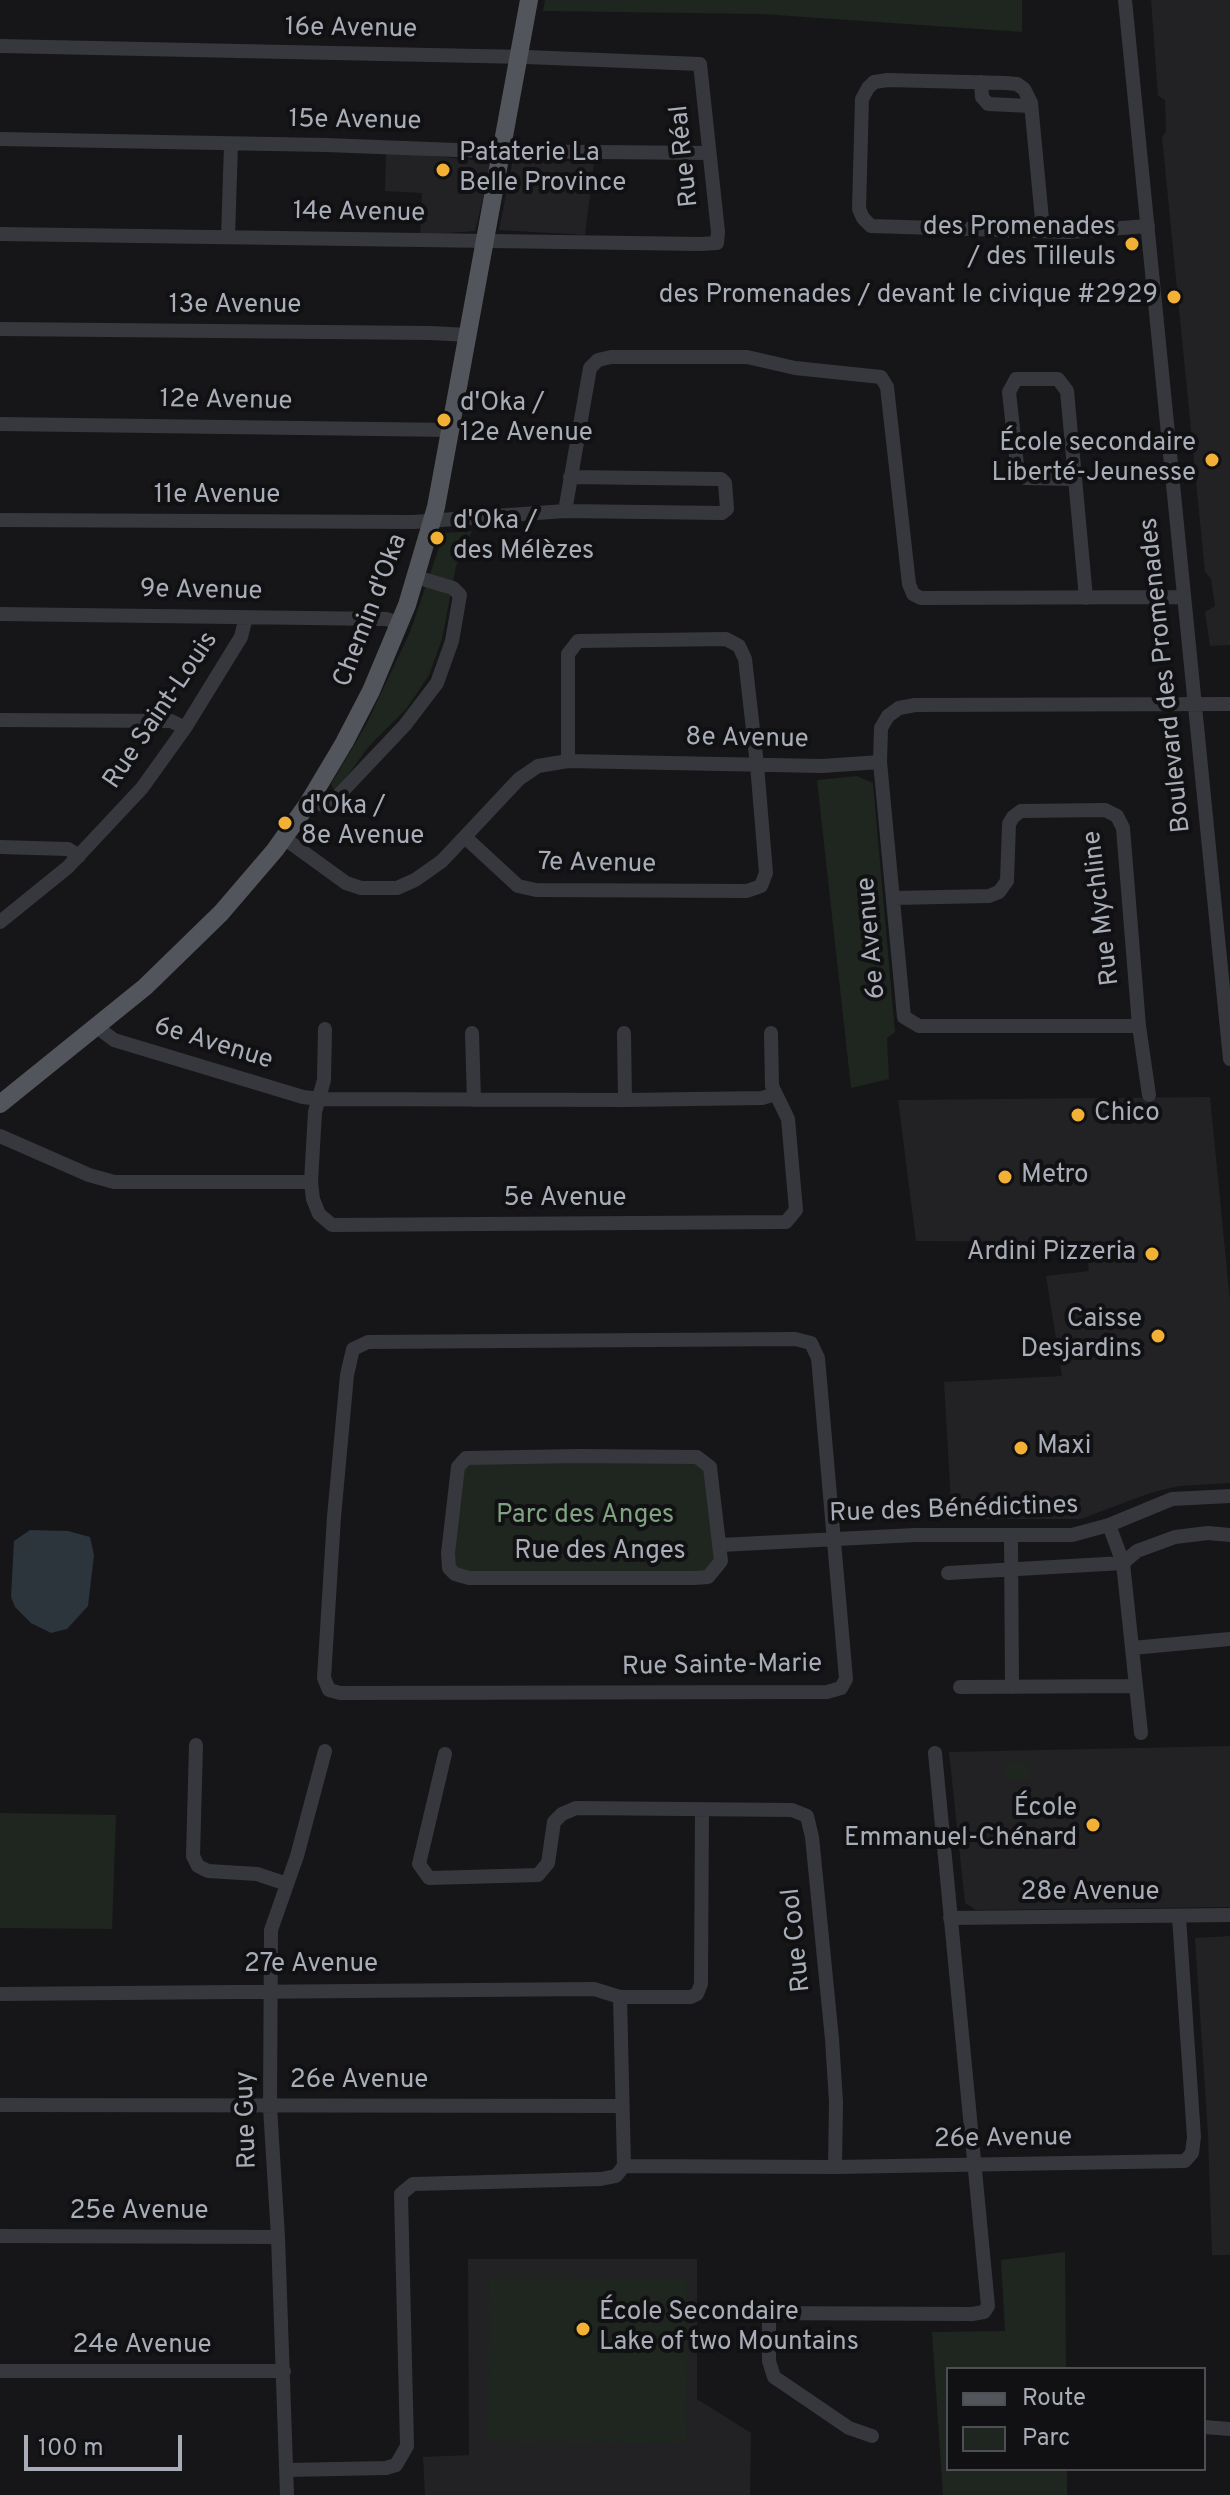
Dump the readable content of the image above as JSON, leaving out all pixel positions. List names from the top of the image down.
{
  "streets": {
    "main road": ["Chemin d'Oka"],
    "street": [
      "16e Avenue",
      "15e Avenue",
      "Rue Réal",
      "14e Avenue",
      "13e Avenue",
      "12e Avenue",
      "11e Avenue",
      "9e Avenue",
      "Boulevard des Promenades",
      "Rue Saint-Louis",
      "8e Avenue",
      "7e Avenue",
      "Rue Mychline",
      "6e Avenue",
      "5e Avenue",
      "Rue des Bénédictines",
      "Rue des Anges",
      "Rue Sainte-Marie",
      "28e Avenue",
      "Rue Cool",
      "27e Avenue",
      "26e Avenue",
      "Rue Guy",
      "25e Avenue",
      "24e Avenue"
    ]
  },
  "crossings": [
    ["16e Avenue", "Rue Réal"],
    ["16e Avenue", "Chemin d'Oka"],
    ["15e Avenue", "Rue Réal"],
    ["15e Avenue", "Chemin d'Oka"],
    ["Rue Réal", "14e Avenue"],
    ["14e Avenue", "Chemin d'Oka"],
    ["13e Avenue", "Chemin d'Oka"],
    ["12e Avenue", "Chemin d'Oka"],
    ["11e Avenue", "Chemin d'Oka"],
    ["9e Avenue", "Chemin d'Oka"],
    ["9e Avenue", "Rue Saint-Louis"],
    ["Chemin d'Oka", "8e Avenue"],
    ["Chemin d'Oka", "6e Avenue"],
    ["8e Avenue", "7e Avenue"],
    ["8e Avenue", "6e Avenue"],
    ["Rue Mychline", "6e Avenue"],
    ["6e Avenue", "5e Avenue"],
    ["Rue des Bénédictines", "Rue des Anges"],
    ["Rue des Bénédictines", "Rue Sainte-Marie"],
    ["28e Avenue", "26e Avenue"],
    ["Rue Cool", "27e Avenue"],
    ["Rue Cool", "26e Avenue"],
    ["27e Avenue", "Rue Guy"],
    ["26e Avenue", "Rue Guy"],
    ["Rue Guy", "25e Avenue"],
    ["Rue Guy", "24e Avenue"]
  ],
  "parks": ["Parc des Anges"],
  "places": [
    "Pataterie La Belle Province",
    "des Promenades / des Tilleuls",
    "des Promenades / devant le civique #2929",
    "d'Oka / 12e Avenue",
    "École secondaire Liberté-Jeunesse",
    "d'Oka / des Mélèzes",
    "d'Oka / 8e Avenue",
    "Chico",
    "Metro",
    "Ardini Pizzeria",
    "Caisse Desjardins",
    "Maxi",
    "École Emmanuel-Chénard",
    "École Secondaire Lake of two Mountains"
  ],
  "legend": ["Route", "Parc"],
  "scale_bar": "100 m"
}
